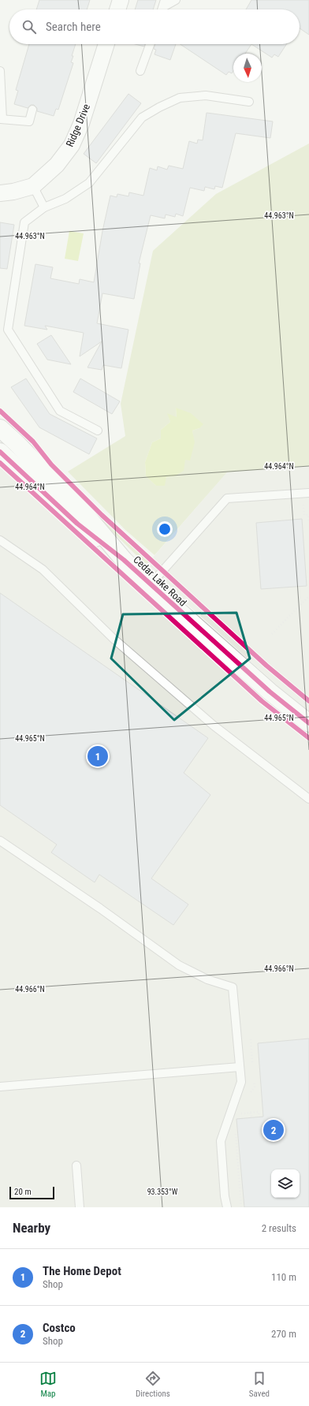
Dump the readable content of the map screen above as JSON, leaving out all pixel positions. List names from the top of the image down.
{
  "streets": {
    "street": ["Ridge Drive", "Cedar Lake Road"]
  },
  "scale_bar": "20 m",
  "north": "bottom",
  "page": {
    "search": "Search here",
    "pins": ["1", "2"],
    "scale": "20 m",
    "heading": ["Nearby", "2 results"],
    "list": [
      {
        "mark": "1",
        "name": "The Home Depot",
        "note": "Shop",
        "value": "110 m"
      },
      {
        "mark": "2",
        "name": "Costco",
        "note": "Shop",
        "value": "270 m"
      }
    ],
    "nav": ["Map", "Directions", "Saved"]
  },
  "coordinates": [
    "44.963°N",
    "44.964°N",
    "44.965°N",
    "44.966°N",
    "93.353°W"
  ]
}
